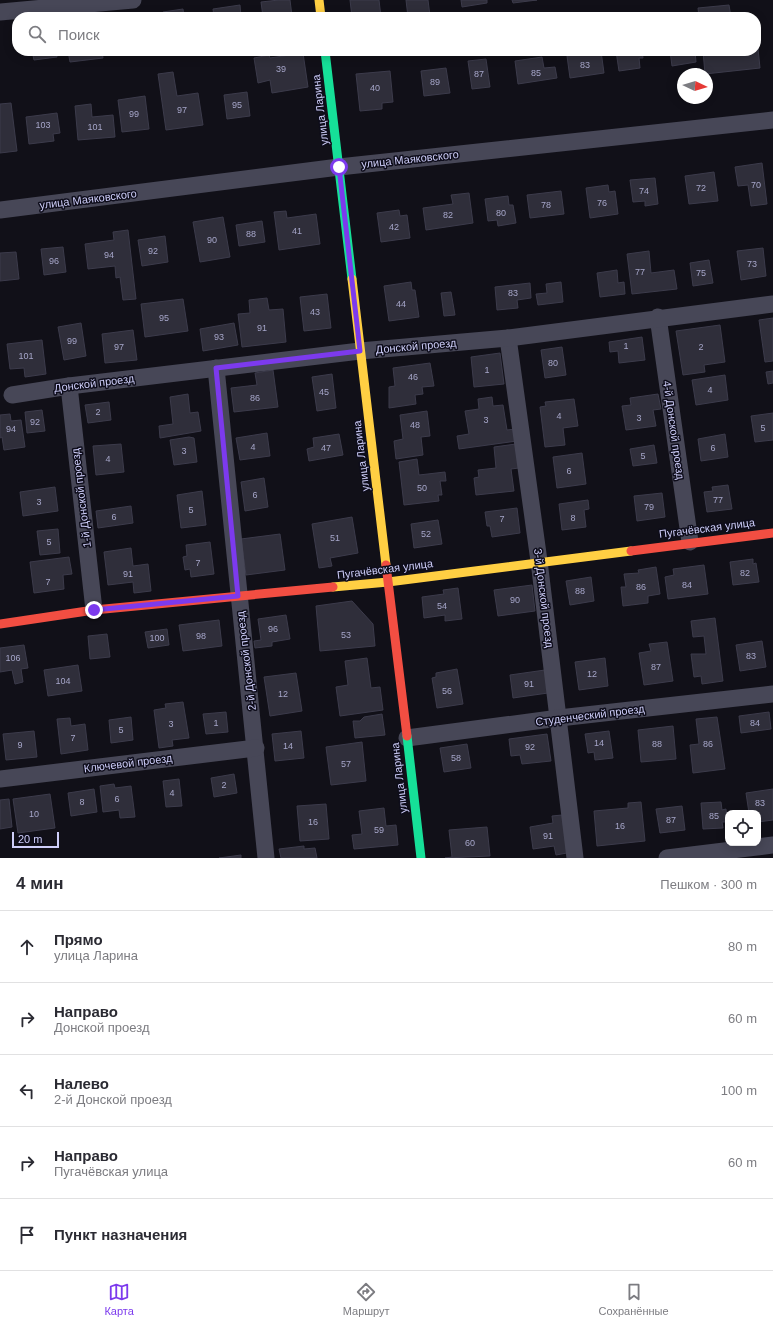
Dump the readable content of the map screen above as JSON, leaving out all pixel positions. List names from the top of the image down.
{
  "streets": {
    "street": [
      "улица Ларина",
      "улица Маяковского",
      "Донской проезд",
      "4-й Донской проезд",
      "1-й Донской проезд",
      "Пугачёвская улица",
      "3-й Донской проезд",
      "2-й Донской проезд",
      "Студенческий проезд",
      "Ключевой проезд"
    ]
  },
  "crossings": [
    ["улица Ларина", "улица Маяковского"],
    ["улица Ларина", "Донской проезд"],
    ["улица Ларина", "Пугачёвская улица"],
    ["улица Ларина", "Студенческий проезд"],
    ["Донской проезд", "4-й Донской проезд"],
    ["Донской проезд", "1-й Донской проезд"],
    ["Донской проезд", "3-й Донской проезд"],
    ["Донской проезд", "2-й Донской проезд"],
    ["4-й Донской проезд", "Пугачёвская улица"],
    ["1-й Донской проезд", "Пугачёвская улица"],
    ["Пугачёвская улица", "3-й Донской проезд"],
    ["Пугачёвская улица", "2-й Донской проезд"],
    ["3-й Донской проезд", "Студенческий проезд"],
    ["2-й Донской проезд", "Ключевой проезд"]
  ],
  "house_numbers": [
    "83",
    "39",
    "85",
    "87",
    "89",
    "40",
    "95",
    "97",
    "99",
    "103",
    "101",
    "70",
    "72",
    "74",
    "76",
    "78",
    "80",
    "82",
    "42",
    "41",
    "88",
    "90",
    "92",
    "94",
    "96",
    "73",
    "77",
    "75",
    "83",
    "44",
    "43",
    "95",
    "91",
    "93",
    "99",
    "1",
    "97",
    "2",
    "101",
    "80",
    "1",
    "46",
    "4",
    "45",
    "86",
    "2",
    "4",
    "3",
    "3",
    "92",
    "48",
    "5",
    "94",
    "4",
    "47",
    "6",
    "3",
    "5",
    "4",
    "6",
    "50",
    "6",
    "77",
    "3",
    "79",
    "5",
    "6",
    "8",
    "7",
    "52",
    "51",
    "5",
    "7",
    "82",
    "91",
    "7",
    "84",
    "86",
    "88",
    "90",
    "54",
    "96",
    "53",
    "98",
    "100",
    "83",
    "106",
    "87",
    "12",
    "104",
    "91",
    "56",
    "12",
    "1",
    "84",
    "3",
    "5",
    "7",
    "14",
    "88",
    "86",
    "9",
    "14",
    "92",
    "58",
    "57",
    "2",
    "4",
    "6",
    "8",
    "83",
    "10",
    "85",
    "87",
    "16",
    "16",
    "59",
    "91",
    "60"
  ],
  "scale_bar": "20 m",
  "north": "right",
  "page": {
    "search": "Поиск",
    "scale": "20 m",
    "heading": ["4 мин", "Пешком · 300 m"],
    "list": [
      ["Прямо", "улица Ларина", "80 m"],
      ["Направо", "Донской проезд", "60 m"],
      ["Налево", "2-й Донской проезд", "100 m"],
      ["Направо", "Пугачёвская улица", "60 m"],
      "Пункт назначения"
    ],
    "nav": ["Карта", "Маршрут", "Сохранённые"]
  }
}
